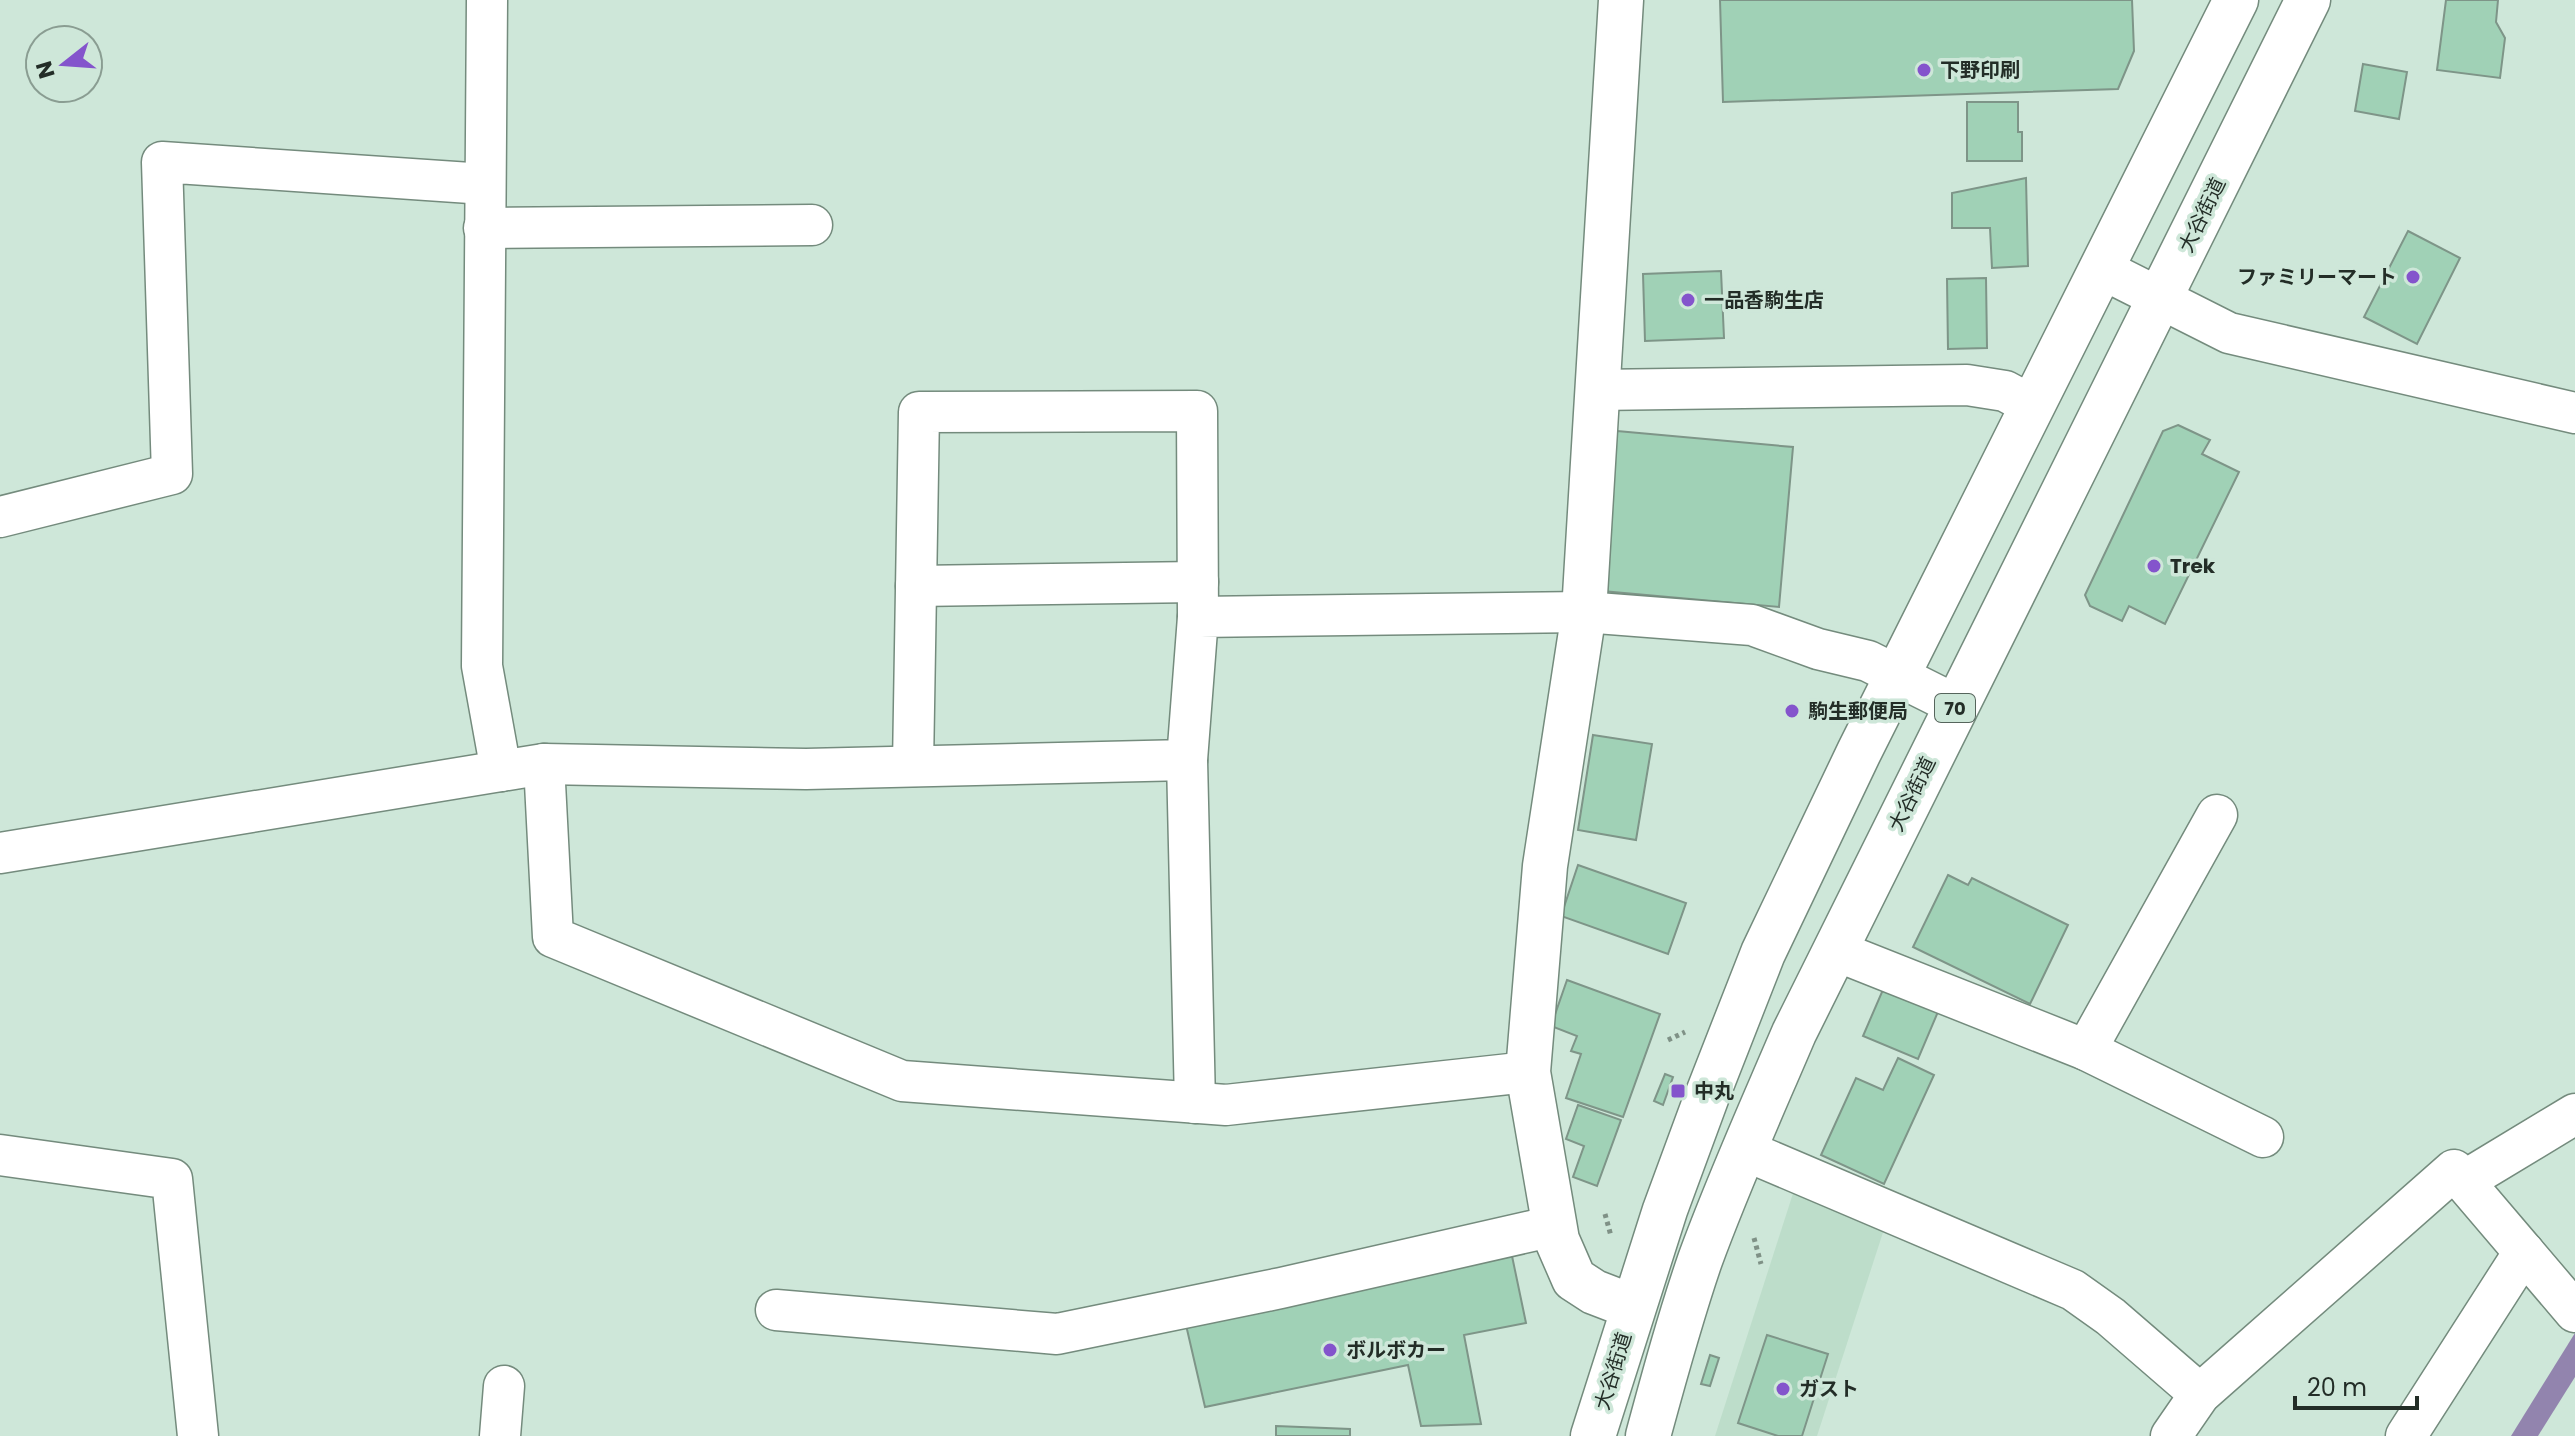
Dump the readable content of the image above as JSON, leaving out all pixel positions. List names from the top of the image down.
{
  "streets": {
    "main road": ["大谷街道", "70"]
  },
  "places": {
    "other": [
      "下野印刷",
      "ファミリーマート",
      "一品香駒生店",
      "Trek",
      "駒生郵便局",
      "ボルボカー",
      "ガスト"
    ],
    "transit": ["中丸"]
  },
  "scale_bar": "20 m",
  "north": "left"
}
